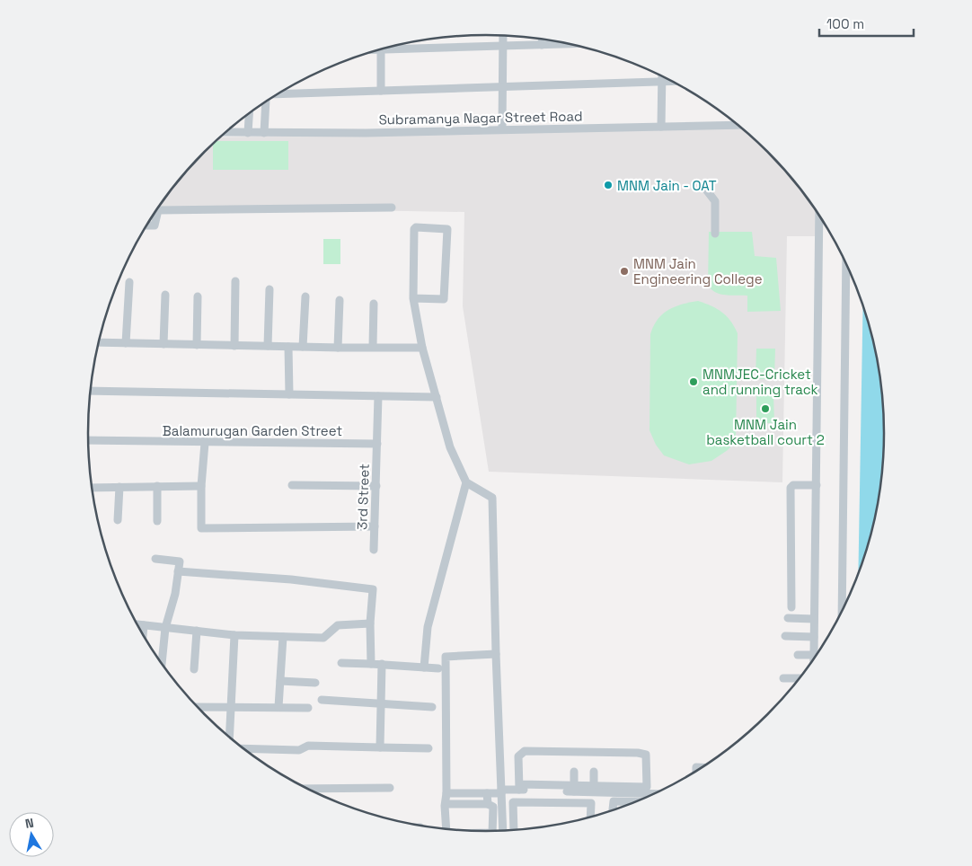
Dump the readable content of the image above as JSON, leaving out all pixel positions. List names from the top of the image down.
{
  "streets": {
    "street": ["Subramanya Nagar Street Road", "Balamurugan Garden Street", "3rd Street"]
  },
  "crossings": [
    ["Balamurugan Garden Street", "3rd Street"]
  ],
  "places": [
    "MNM Jain - OAT",
    "MNM Jain Engineering College",
    "MNMJEC-Cricket and running track",
    "MNM Jain basketball court 2"
  ],
  "scale_bar": "100 m",
  "north": "top"
}
